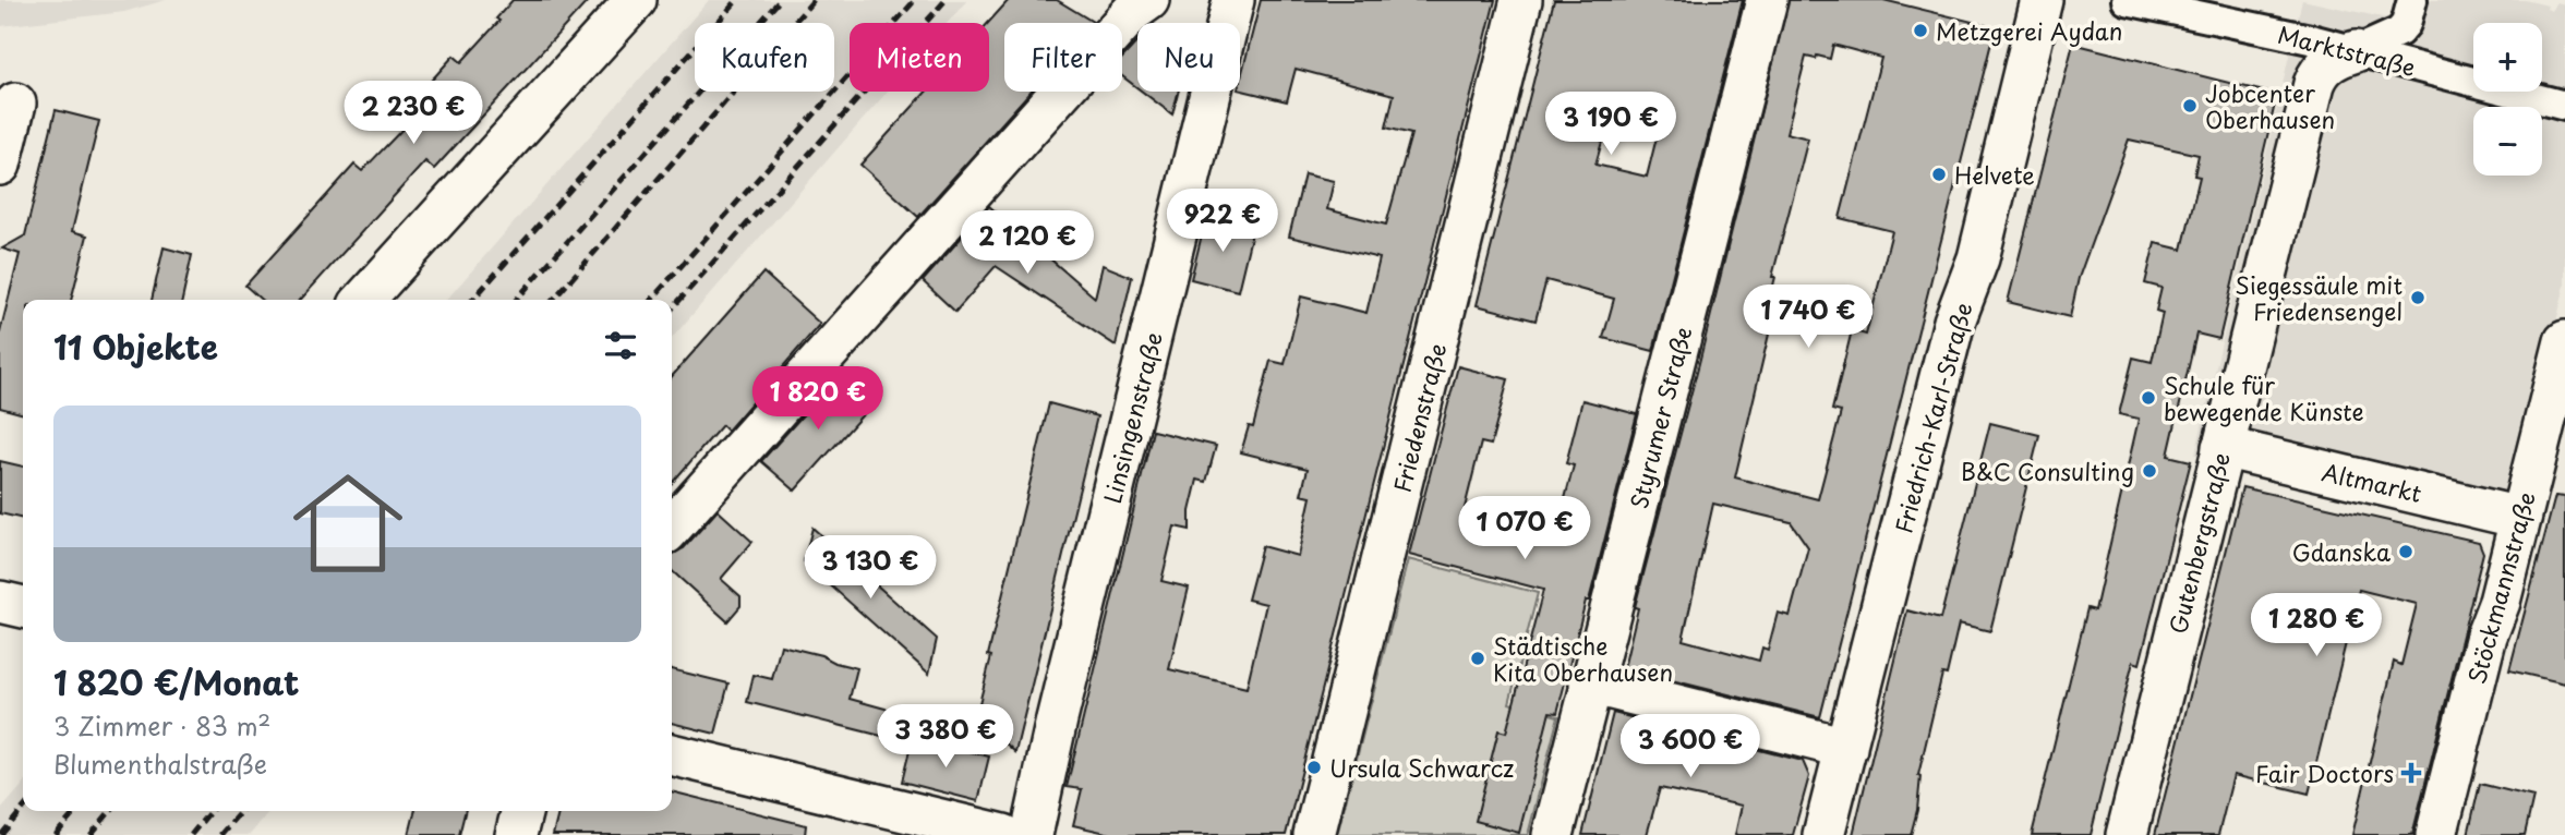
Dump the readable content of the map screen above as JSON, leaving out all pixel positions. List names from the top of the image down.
{
  "streets": {
    "street": [
      "Marktstraße",
      "Linsingenstraße",
      "Friedenstraße",
      "Styrumer Straße",
      "Friedrich-Karl-Straße",
      "Altmarkt",
      "Gutenbergstraße",
      "Stöckmannstraße"
    ]
  },
  "crossings": [
    ["Marktstraße", "Gutenbergstraße"],
    ["Altmarkt", "Gutenbergstraße"],
    ["Altmarkt", "Stöckmannstraße"]
  ],
  "places": {
    "other": [
      "Metzgerei Aydan",
      "Jobcenter Oberhausen",
      "Helvete",
      "Siegessäule mit Friedensengel",
      "Schule für bewegende Künste",
      "B&C Consulting",
      "Gdanska",
      "Städtische Kita Oberhausen",
      "Ursula Schwarcz"
    ],
    "health": ["Fair Doctors"]
  },
  "page": {
    "map_buttons": ["+", "−"],
    "chip": [
      "Kaufen",
      "Mieten",
      "Filter",
      "Neu"
    ],
    "price": [
      "2 230 €",
      "3 190 €",
      "922 €",
      "2 120 €",
      "1 740 €",
      "1 820 €",
      "1 070 €",
      "3 130 €",
      "1 280 €",
      "3 380 €",
      "3 600 €"
    ],
    "heading": "11 Objekte",
    "list": [
      {
        "name": "1 820 €/Monat",
        "note": "3 Zimmer · 83 m² · Blumenthalstraße"
      }
    ]
  }
}
